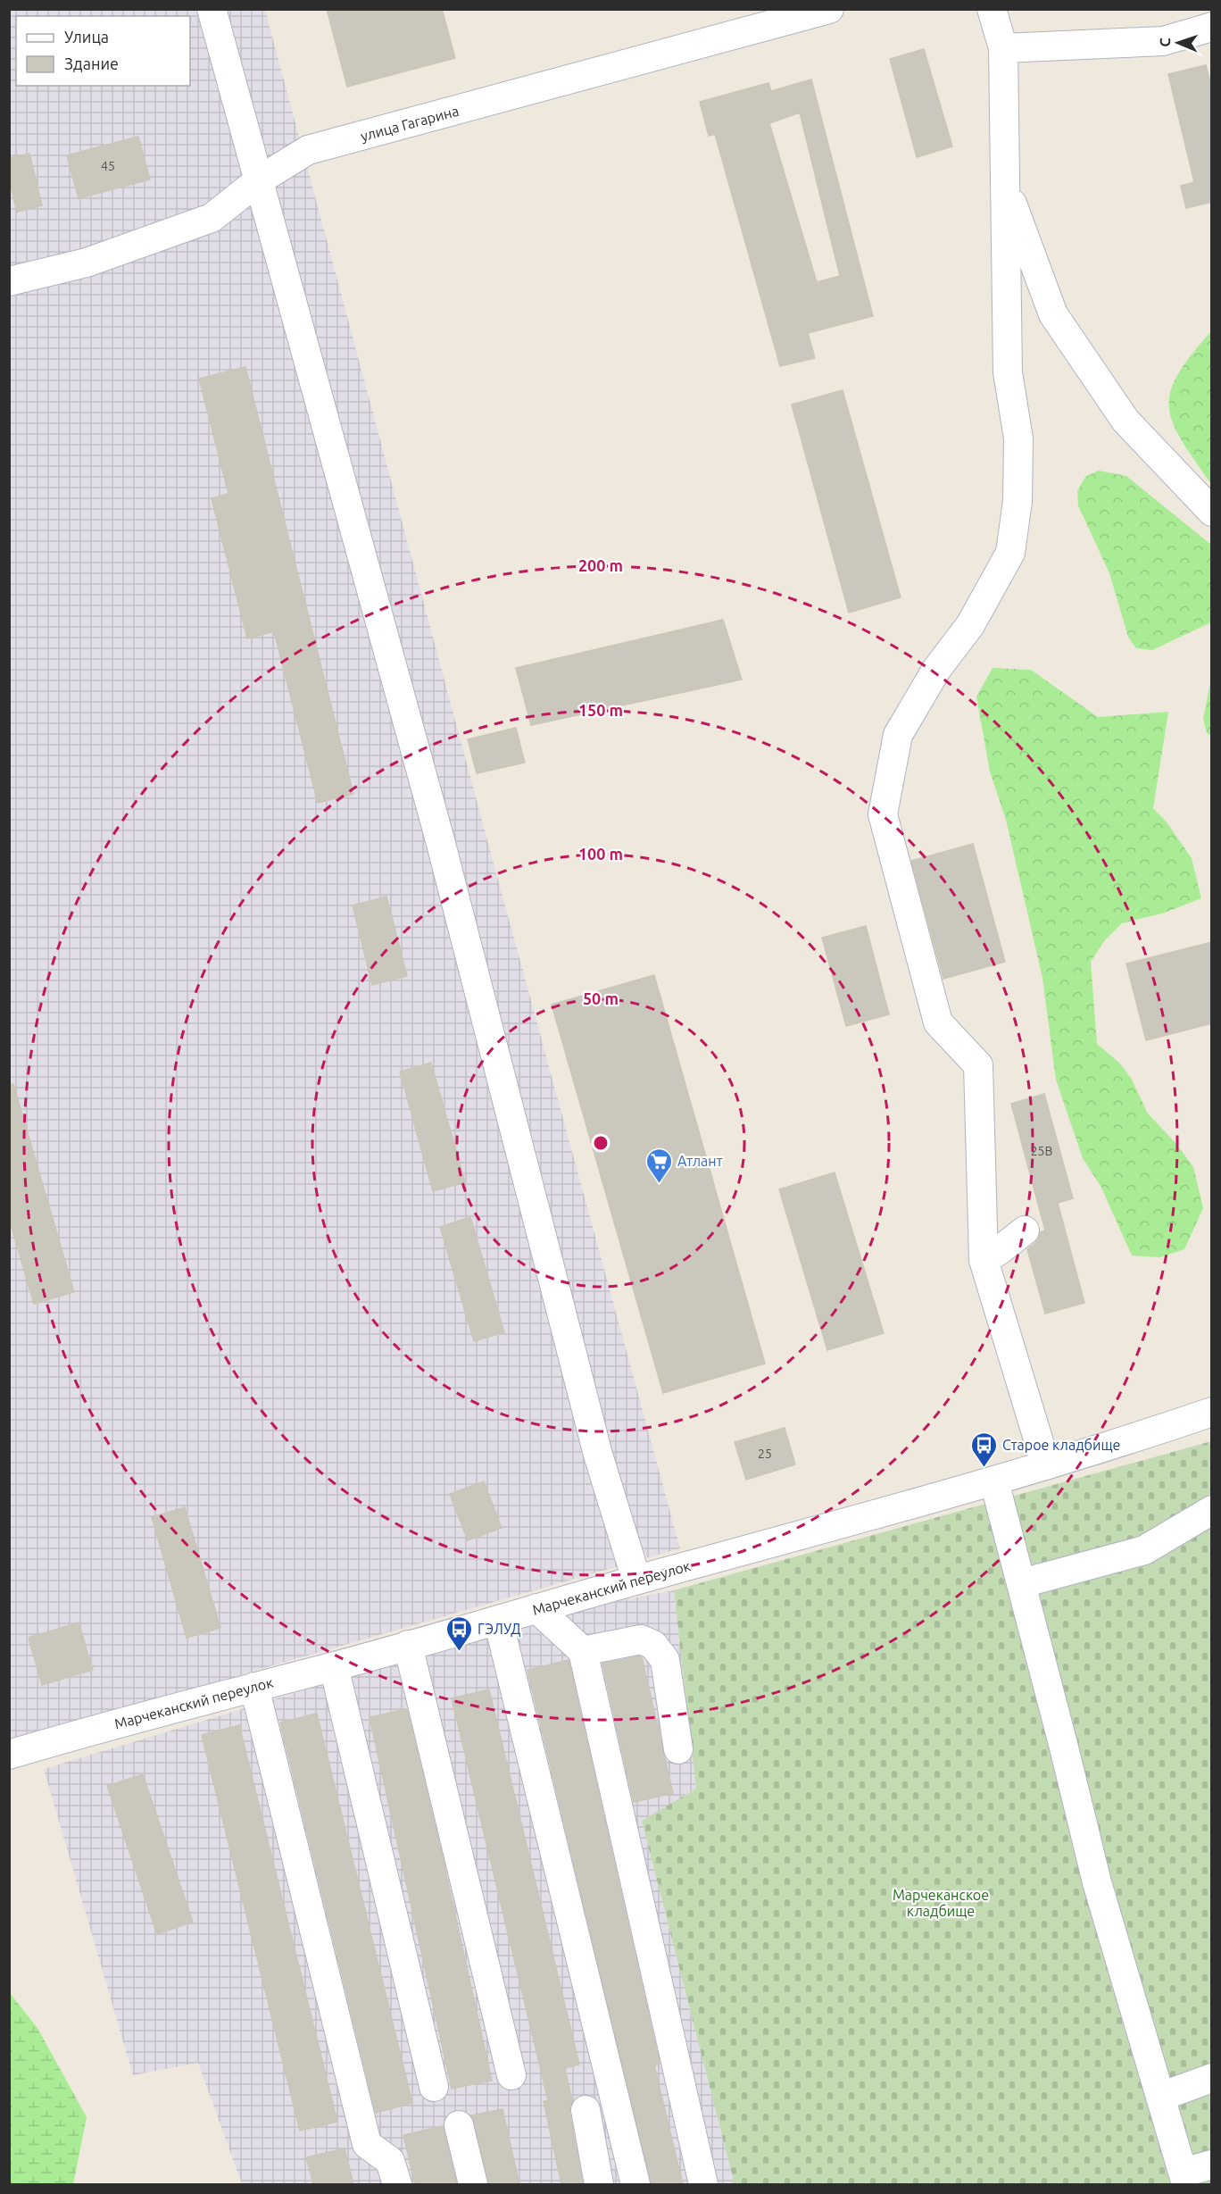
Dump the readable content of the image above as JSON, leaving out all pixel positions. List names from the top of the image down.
{
  "streets": {
    "street": ["улица Гагарина", "Марчеканский переулок"]
  },
  "parks": ["Марчеканское кладбище"],
  "places": {
    "supermarket": ["Атлант"],
    "bus stop": ["Старое кладбище", "ГЭЛУД"]
  },
  "house_numbers": ["45", "25В", "25"],
  "legend": ["Улица", "Здание"],
  "north": "left",
  "rings": [
    "200 m",
    "150 m",
    "100 m",
    "50 m"
  ]
}
